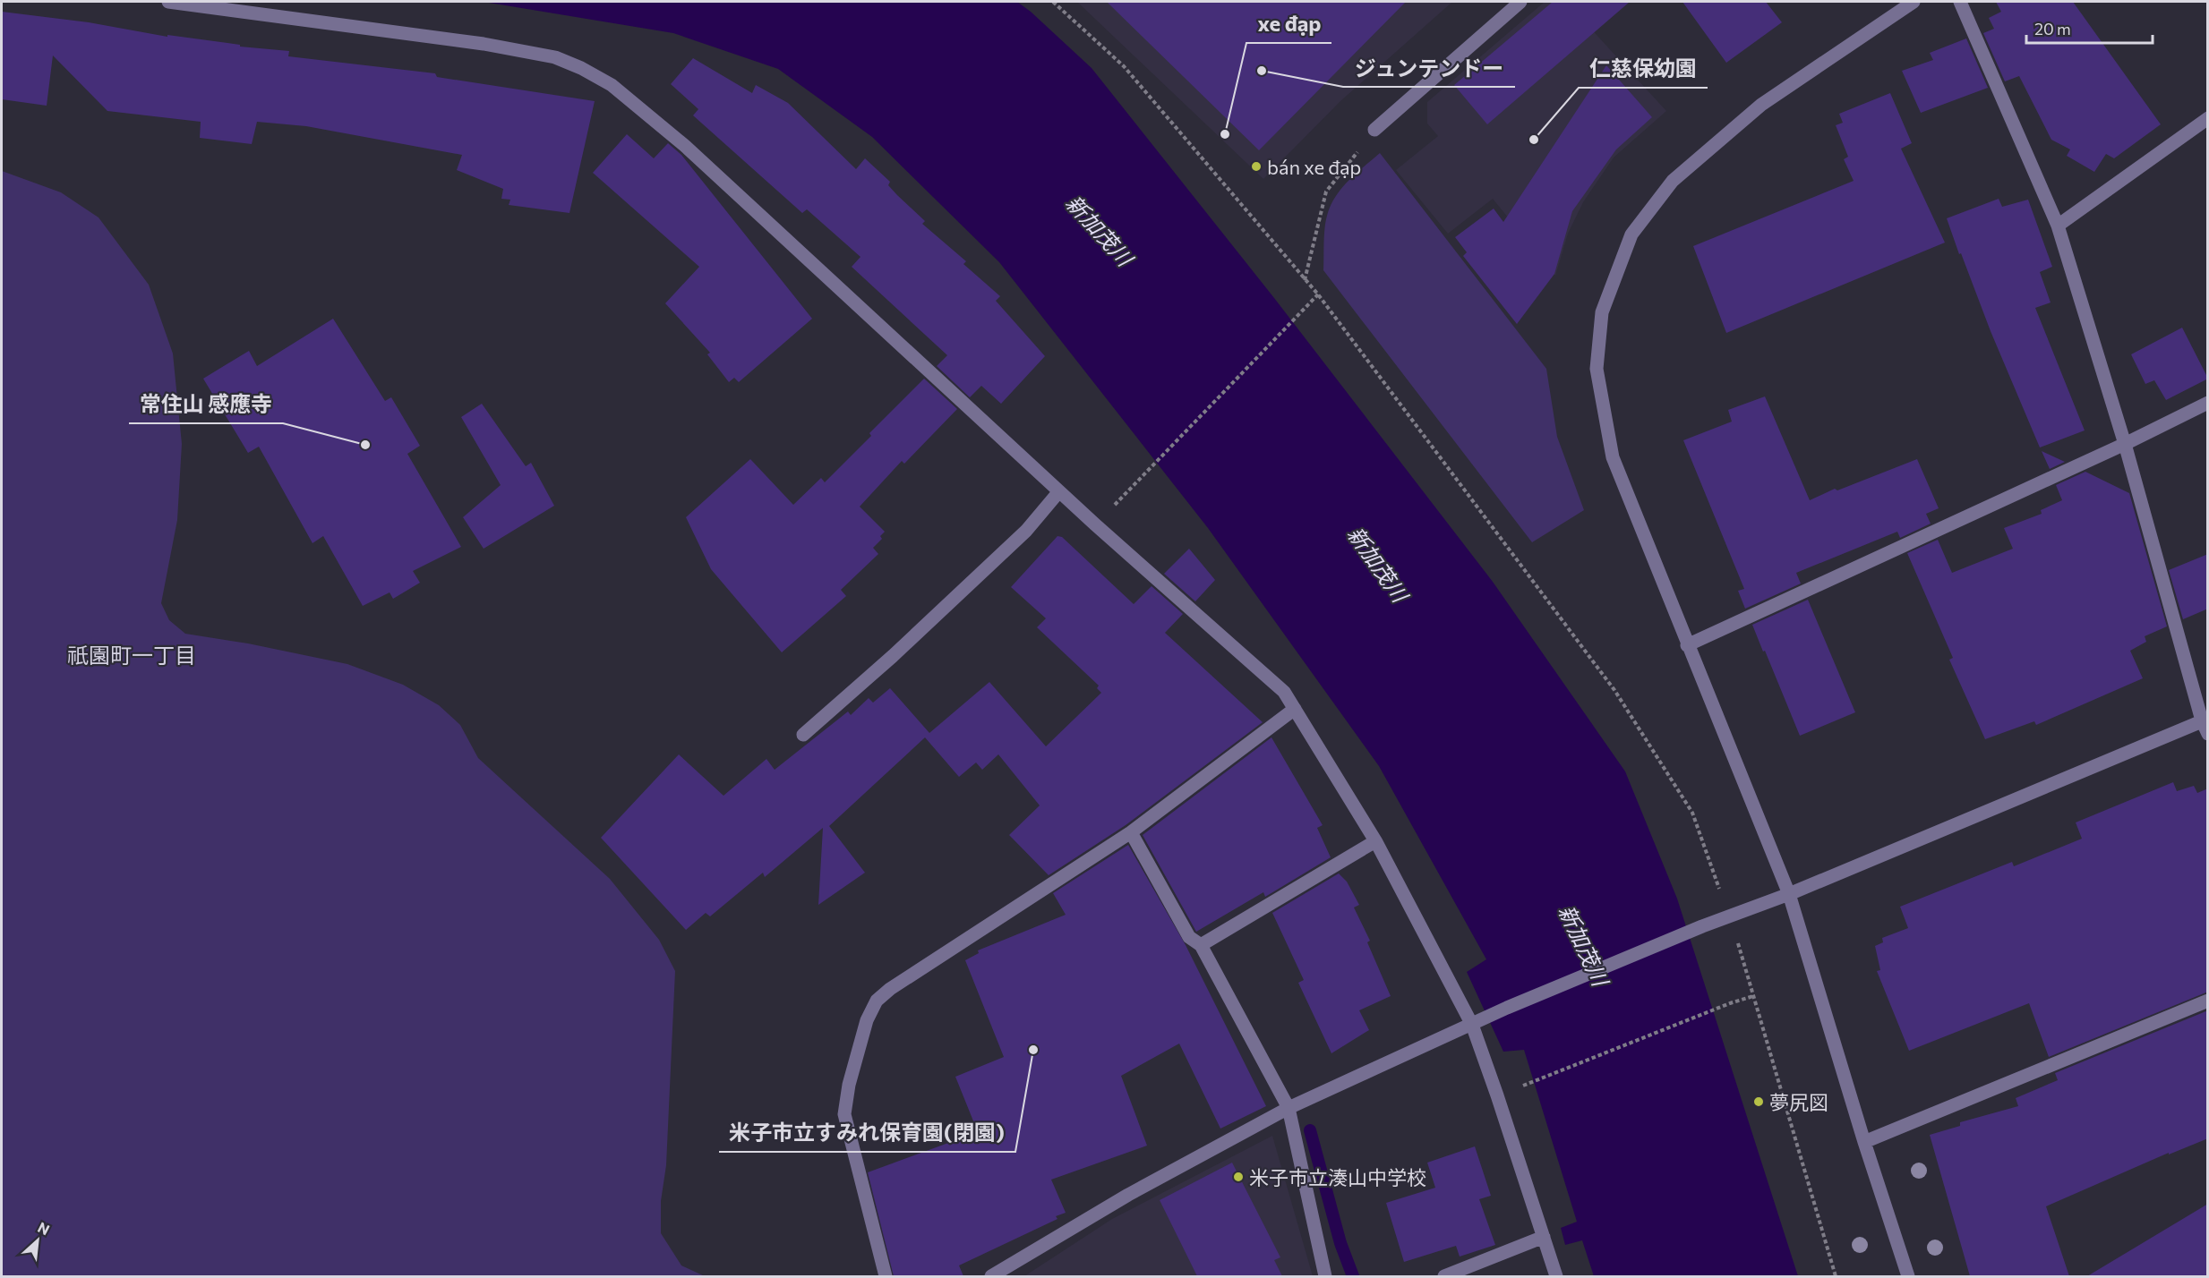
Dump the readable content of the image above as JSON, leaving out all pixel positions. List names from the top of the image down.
{
  "districts": ["祇園町一丁目"],
  "water": ["新加茂川"],
  "places": [
    "ジュンテンドー",
    "xe đạp",
    "仁慈保幼園",
    "bán xe đạp",
    "常住山 感應寺",
    "米子市立すみれ保育園(閉園)",
    "夢尻図",
    "米子市立湊山中学校"
  ],
  "scale_bar": "20 m",
  "north": "top right"
}
